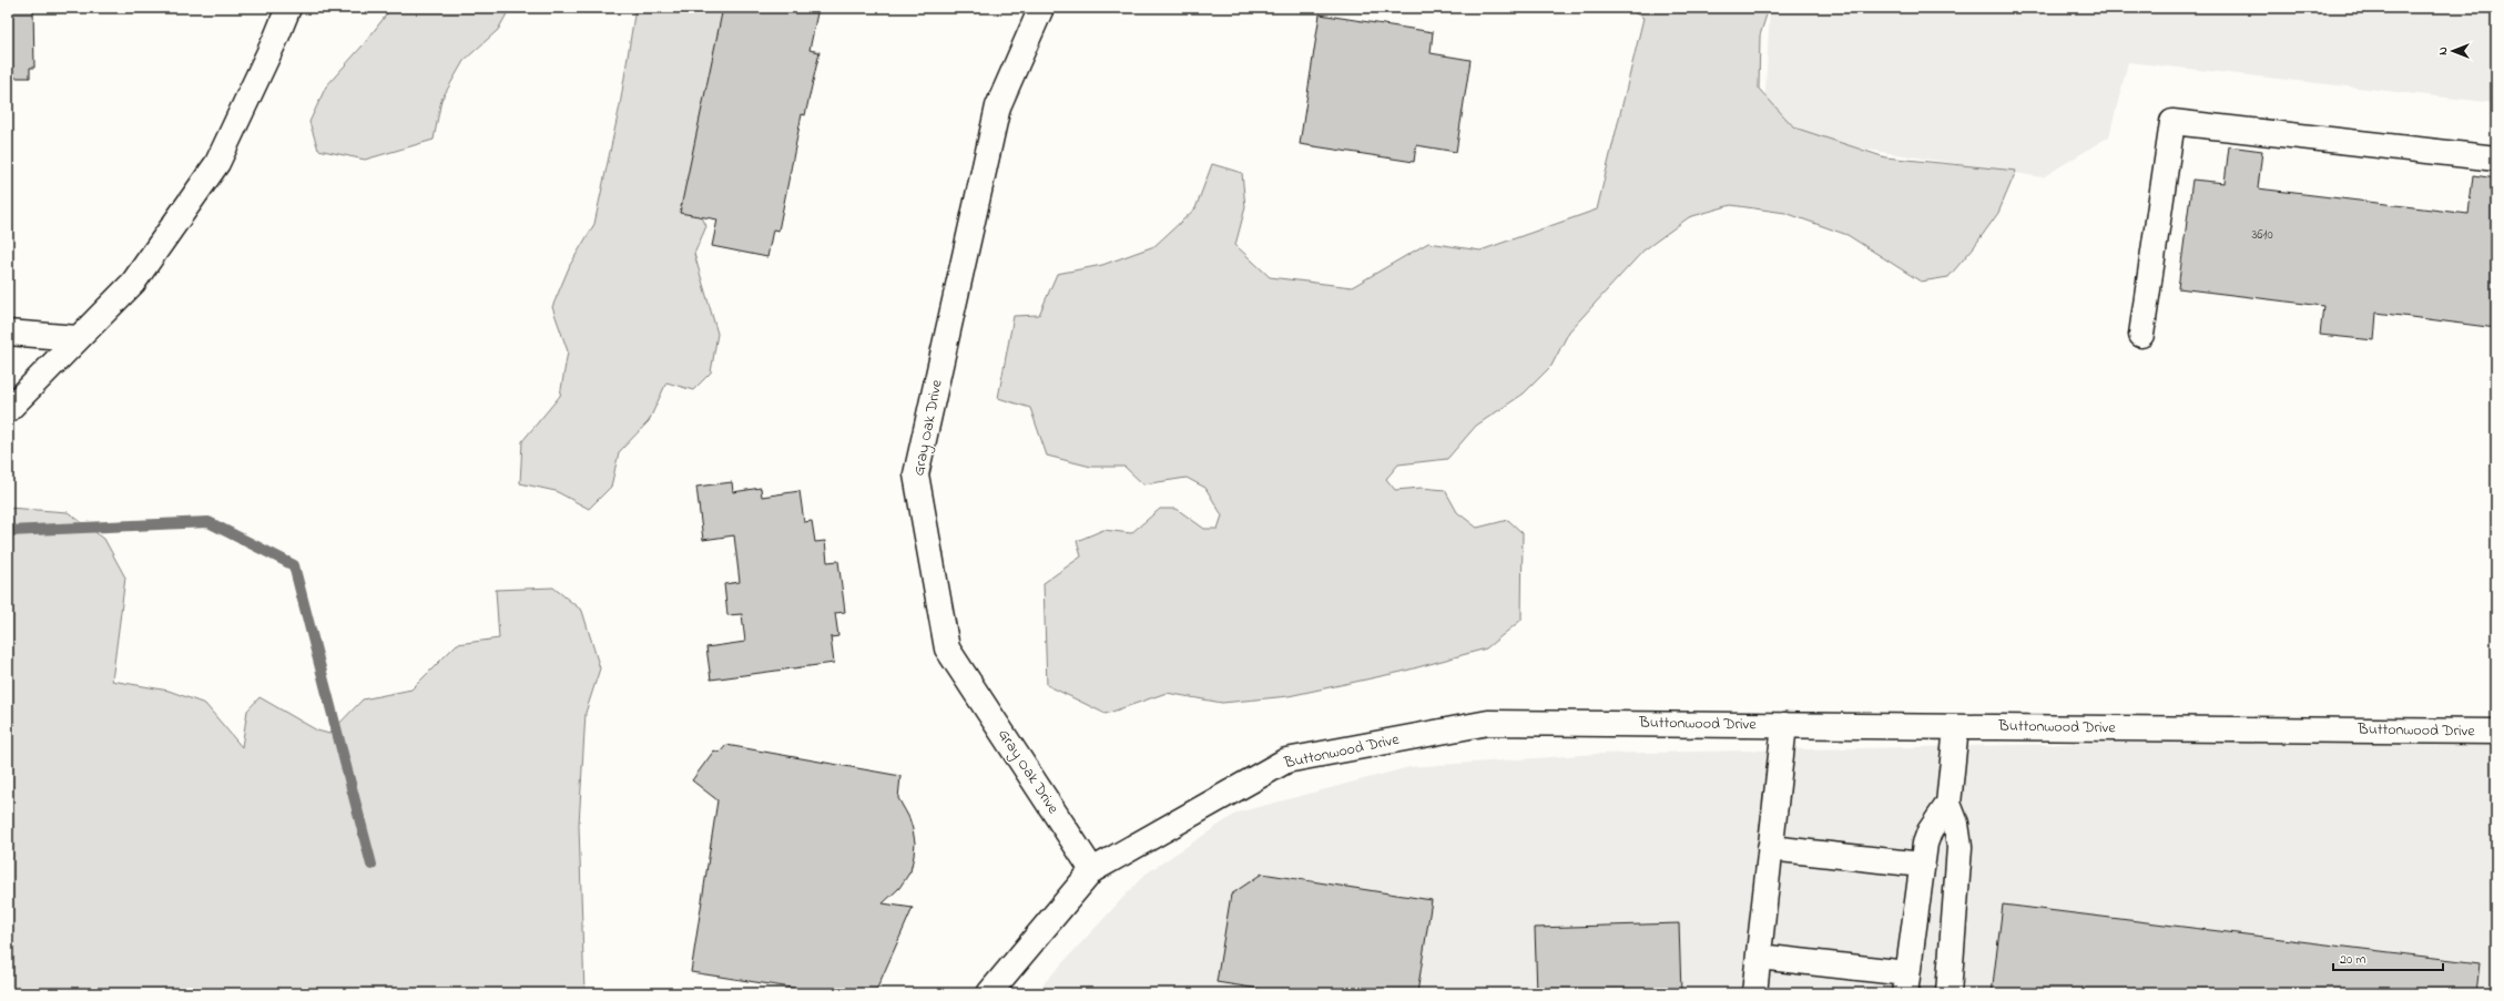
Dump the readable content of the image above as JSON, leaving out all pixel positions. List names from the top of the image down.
{
  "streets": {
    "street": ["Gray Oak Drive", "Buttonwood Drive"]
  },
  "crossings": [
    ["Gray Oak Drive", "Buttonwood Drive"]
  ],
  "house_numbers": ["3610"],
  "scale_bar": "20 m",
  "north": "left"
}
